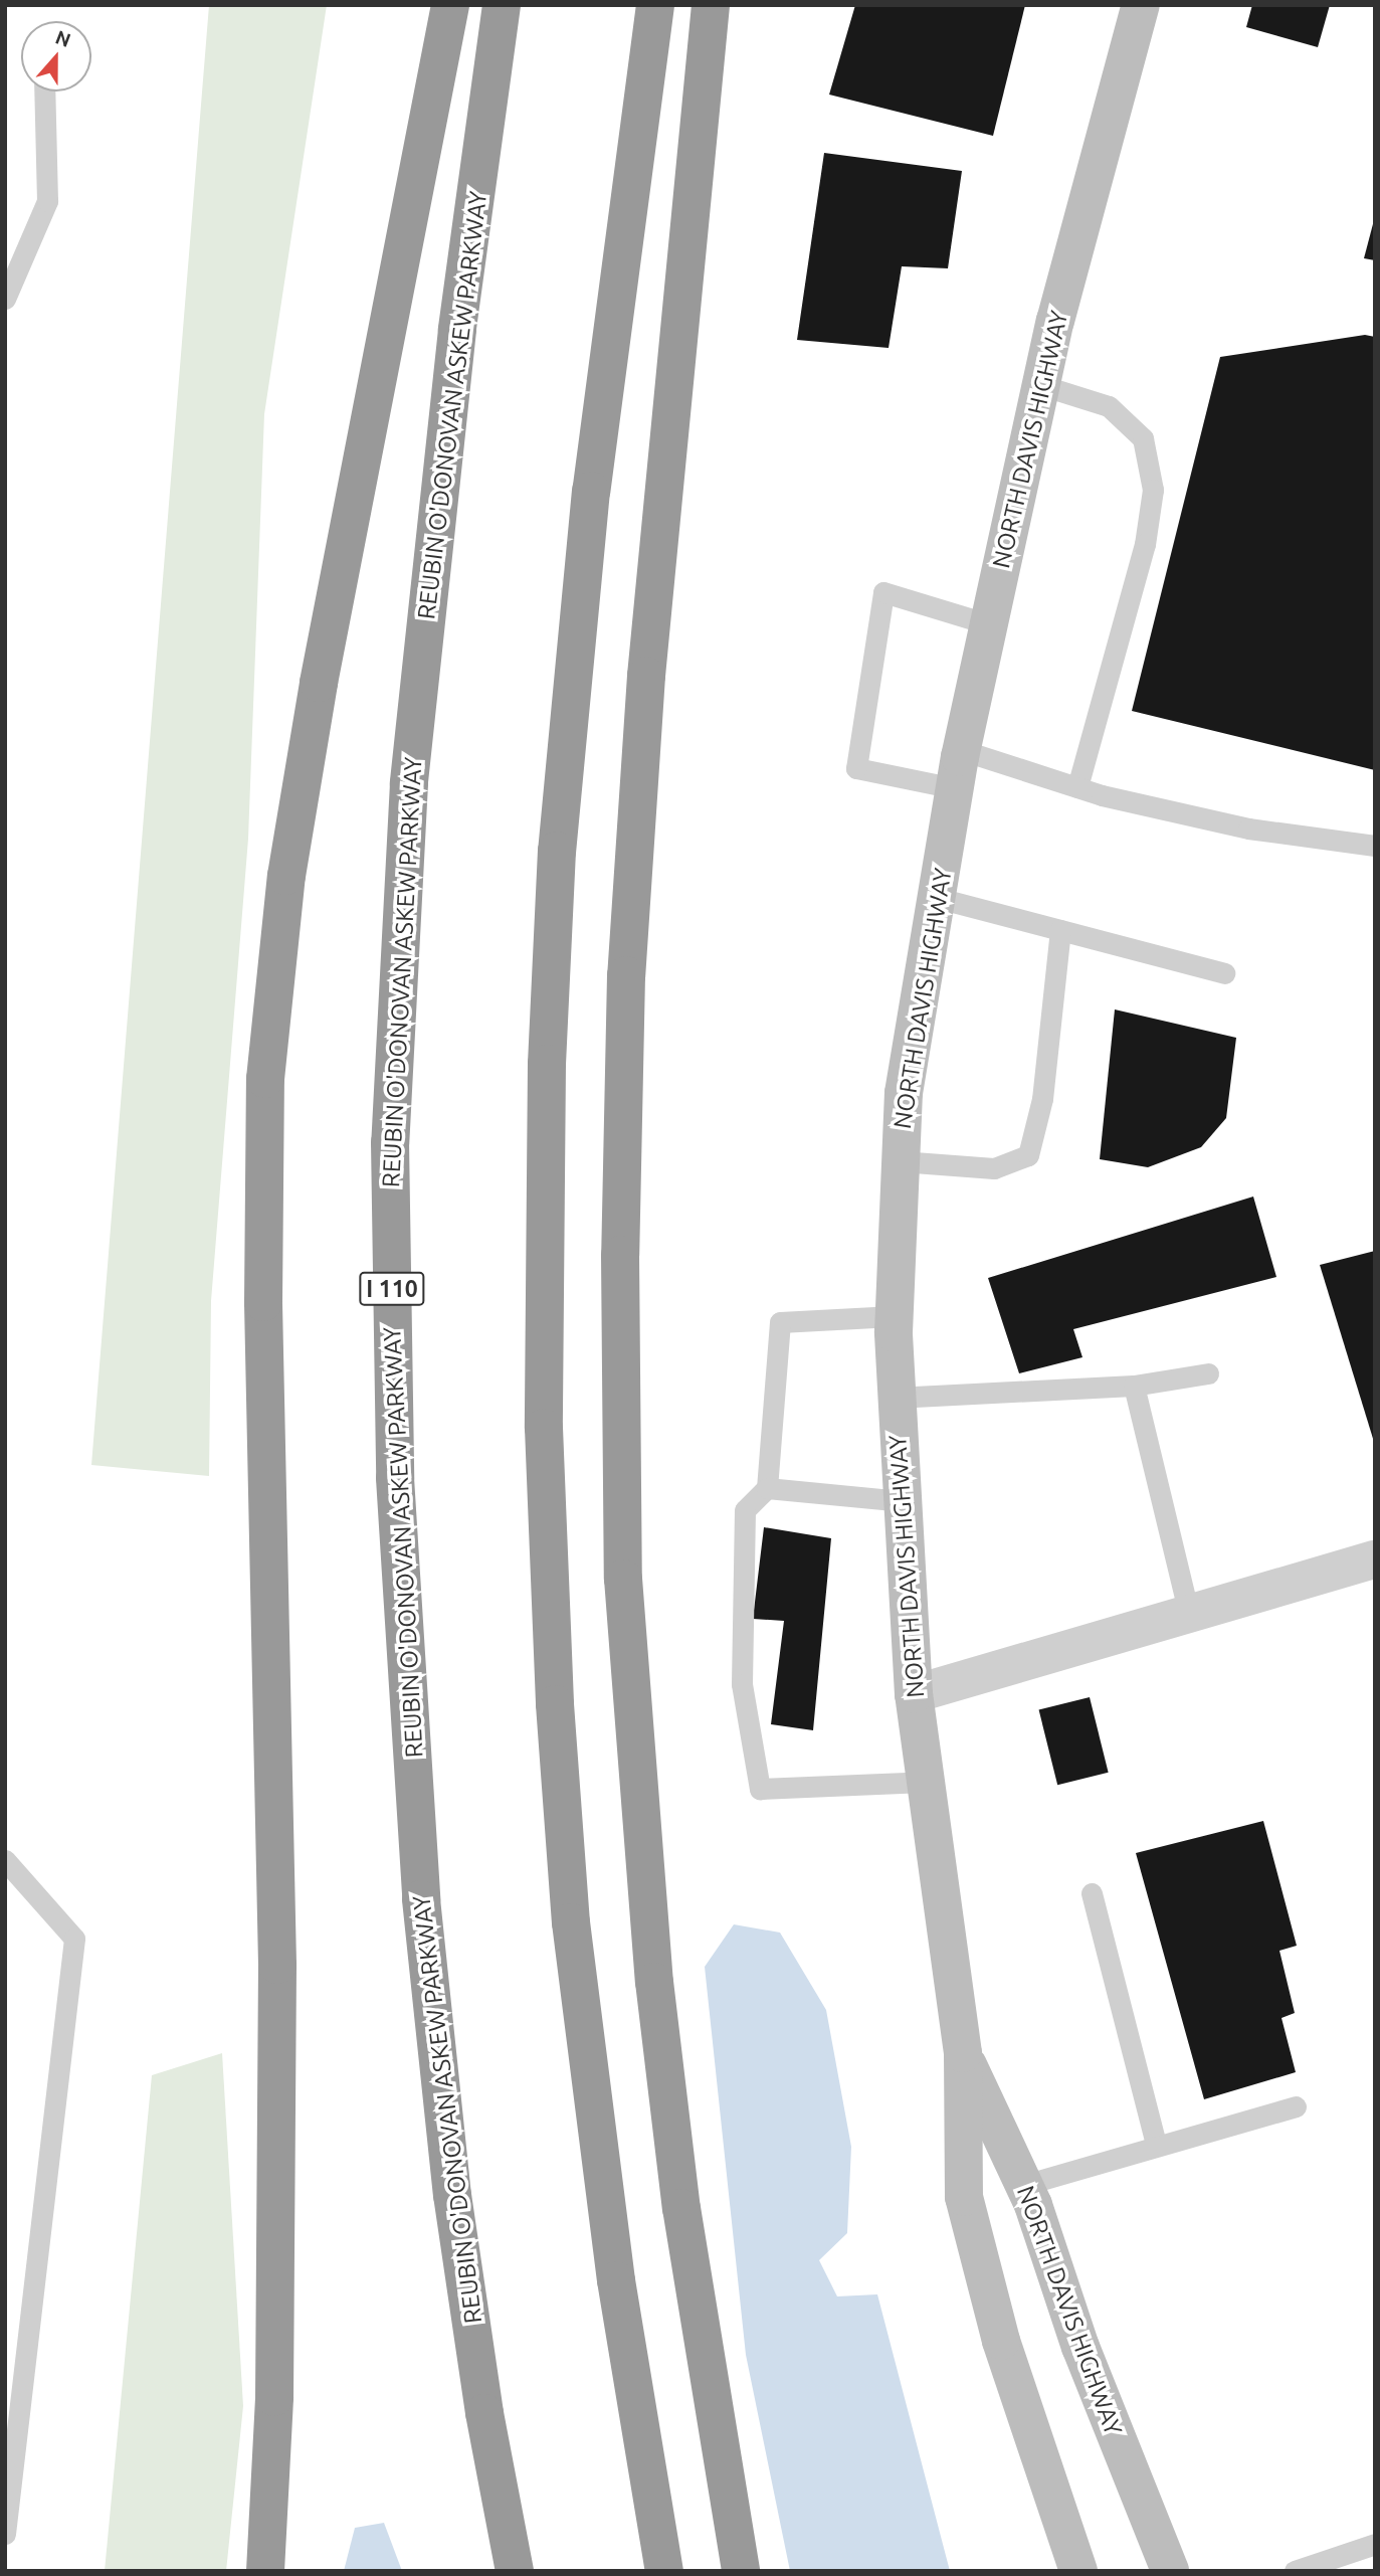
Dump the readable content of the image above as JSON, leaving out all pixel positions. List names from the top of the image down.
{
  "streets": {
    "highway": ["REUBIN O'DONOVAN ASKEW PARKWAY", "I 110"],
    "main road": ["NORTH DAVIS HIGHWAY"]
  },
  "north": "top"
}
